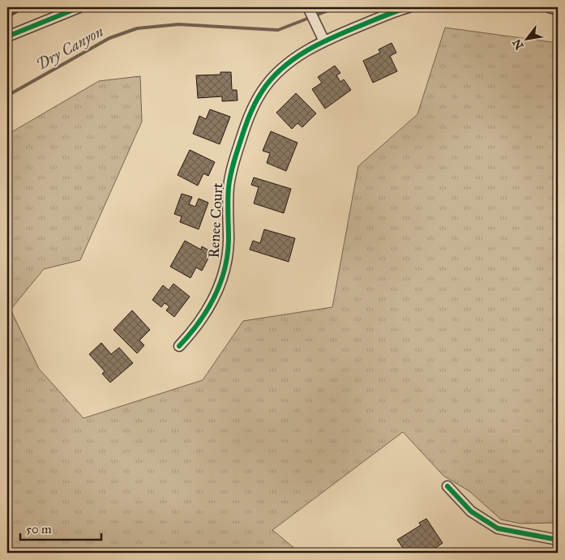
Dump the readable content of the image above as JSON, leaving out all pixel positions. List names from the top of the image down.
{
  "streets": {
    "street": ["Renee Court"]
  },
  "water": ["Dry Canyon"],
  "scale_bar": "50 m",
  "north": "bottom left"
}
